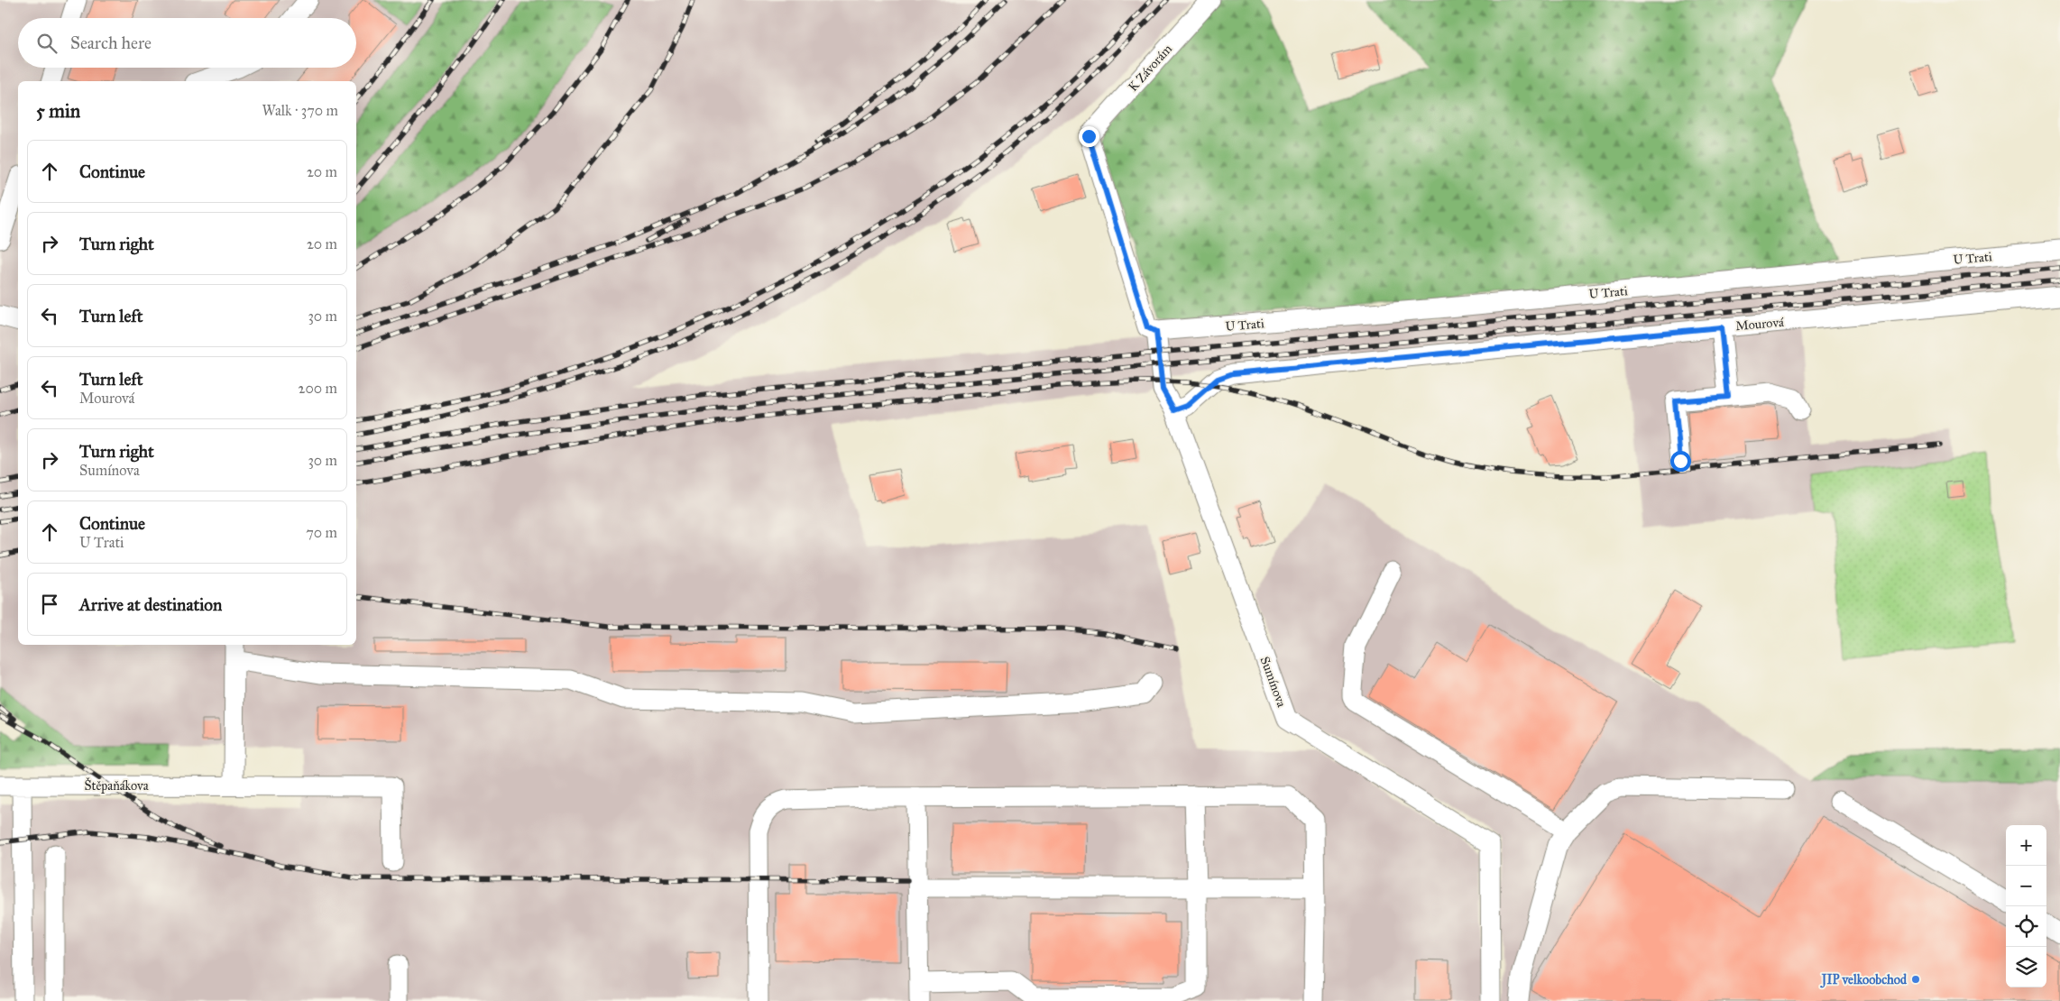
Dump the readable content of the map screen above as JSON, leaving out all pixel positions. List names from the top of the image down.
{
  "streets": {
    "street": [
      "K Závorám",
      "U Trati",
      "Mourová",
      "Sumínova",
      "Štěpaňákova"
    ]
  },
  "crossings": [
    ["K Závorám", "U Trati"],
    ["K Závorám", "Sumínova"],
    ["U Trati", "Sumínova"],
    ["Mourová", "Sumínova"]
  ],
  "places": ["JIP velkoobchod"],
  "page": {
    "search": "Search here",
    "heading": ["5 min", "Walk · 370 m"],
    "list": [
      ["Continue", "20 m"],
      ["Turn right", "20 m"],
      ["Turn left", "30 m"],
      ["Turn left", "Mourová", "200 m"],
      ["Turn right", "Sumínova", "30 m"],
      ["Continue", "U Trati", "70 m"],
      "Arrive at destination"
    ],
    "map_buttons": ["+", "−"]
  }
}
